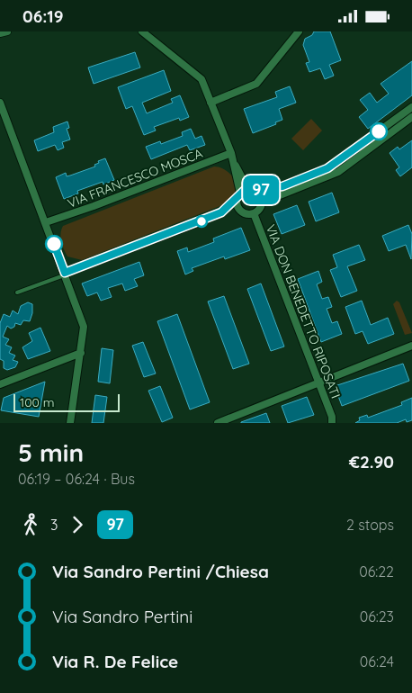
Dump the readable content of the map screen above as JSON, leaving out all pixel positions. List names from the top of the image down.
{
  "streets": {
    "street": ["VIA FRANCESCO MOSCA", "VIA DON BENEDETTO RIPOSATI"]
  },
  "lines": ["bus line 97"],
  "scale_bar": "100 m",
  "page": {
    "status": "06:19",
    "on_map": "97",
    "scale": "100 m",
    "heading": ["5 min", "06:19 – 06:24 · Bus", "€2.90"],
    "legs": ["3", "97", "2 stops"],
    "list": [
      {
        "name": "Via Sandro Pertini /Chiesa",
        "value": "06:22"
      },
      {
        "name": "Via Sandro Pertini",
        "value": "06:23"
      },
      {
        "name": "Via R. De Felice",
        "value": "06:24"
      }
    ]
  }
}
